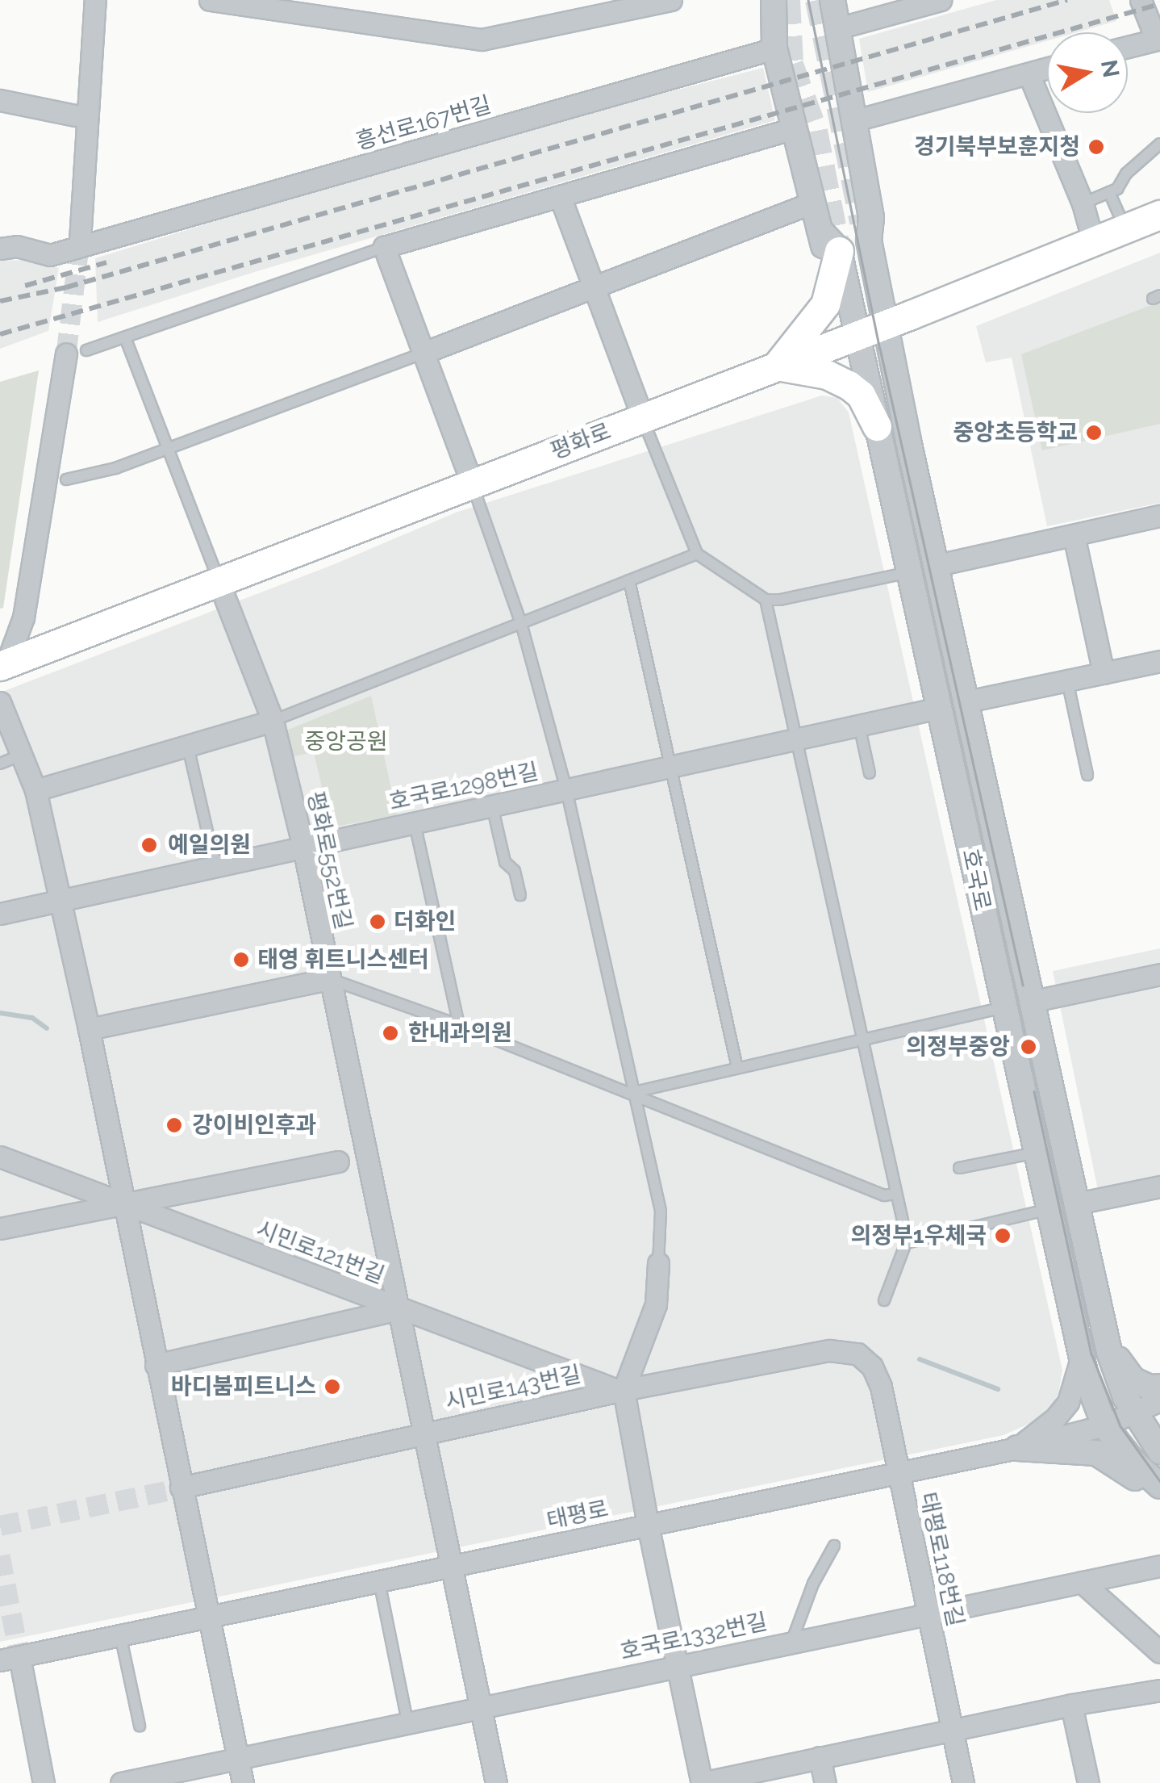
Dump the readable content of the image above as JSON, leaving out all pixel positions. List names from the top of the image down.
{
  "streets": {
    "main road": ["평화로"],
    "street": [
      "흥선로167번길",
      "호국로1298번길",
      "평화로552번길",
      "호국로",
      "시민로121번길",
      "시민로143번길",
      "태평로",
      "태평로118번길",
      "호국로1332번길"
    ]
  },
  "crossings": [
    ["흥선로167번길", "호국로"],
    ["평화로", "평화로552번길"],
    ["평화로", "호국로"],
    ["호국로1298번길", "평화로552번길"],
    ["호국로1298번길", "호국로"],
    ["평화로552번길", "시민로121번길"],
    ["평화로552번길", "시민로143번길"],
    ["평화로552번길", "태평로"],
    ["평화로552번길", "호국로1332번길"],
    ["호국로", "태평로"],
    ["시민로121번길", "시민로143번길"],
    ["시민로143번길", "태평로118번길"],
    ["태평로", "태평로118번길"],
    ["태평로118번길", "호국로1332번길"]
  ],
  "parks": ["중앙공원"],
  "places": [
    "경기북부보훈지청",
    "중앙초등학교",
    "예일의원",
    "더화인",
    "태영 휘트니스센터",
    "한내과의원",
    "의정부중앙",
    "강이비인후과",
    "의정부1우체국",
    "바디붐피트니스"
  ],
  "north": "right"
}
